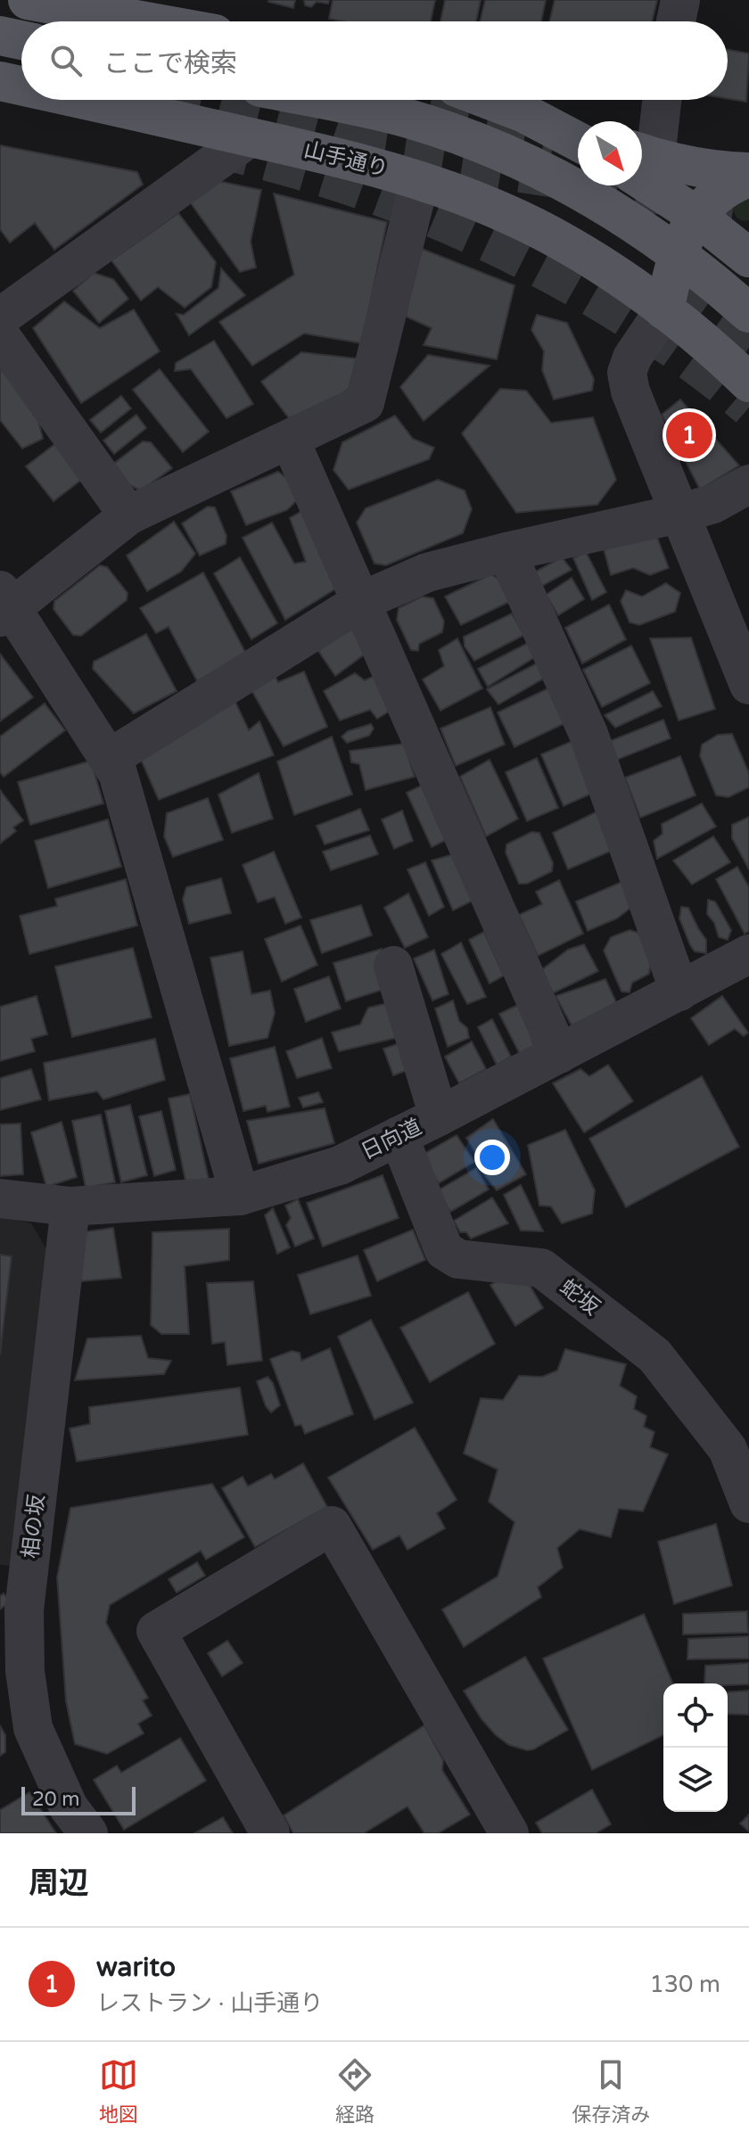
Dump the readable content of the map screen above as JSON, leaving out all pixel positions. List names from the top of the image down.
{
  "streets": {
    "main road": ["山手通り"],
    "street": ["日向道", "蛇坂", "相の坂"]
  },
  "crossings": [
    ["日向道", "蛇坂"],
    ["日向道", "相の坂"]
  ],
  "scale_bar": "20 m",
  "north": "bottom right",
  "page": {
    "search": "ここで検索",
    "pins": "1",
    "scale": "20 m",
    "heading": "周辺",
    "list": [
      {
        "mark": "1",
        "name": "warito",
        "note": "レストラン · 山手通り",
        "value": "130 m"
      }
    ],
    "nav": ["地図", "経路", "保存済み"]
  }
}
